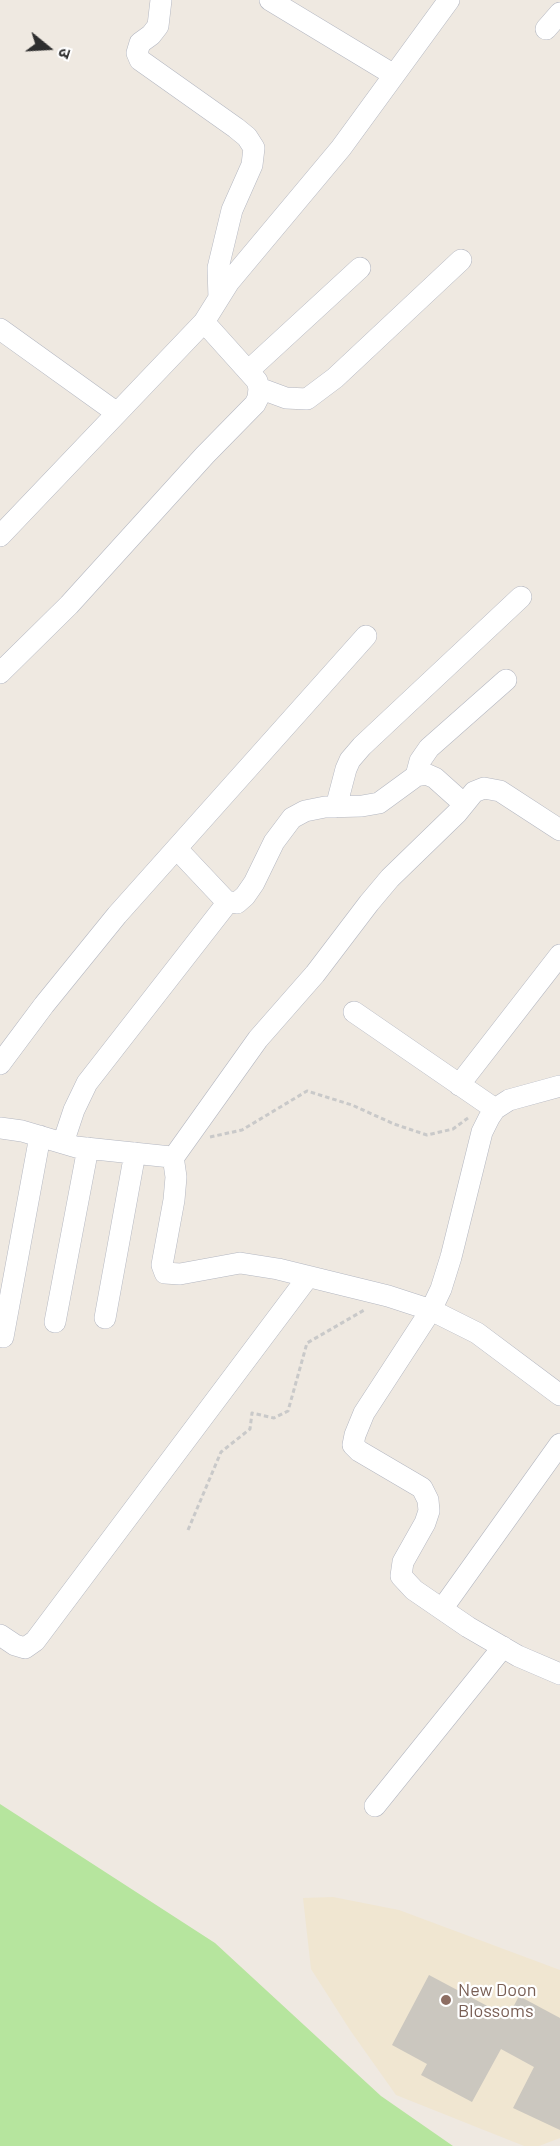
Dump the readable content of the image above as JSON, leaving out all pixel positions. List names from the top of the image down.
{
  "places": ["New Doon Blossoms"],
  "north": "right"
}
